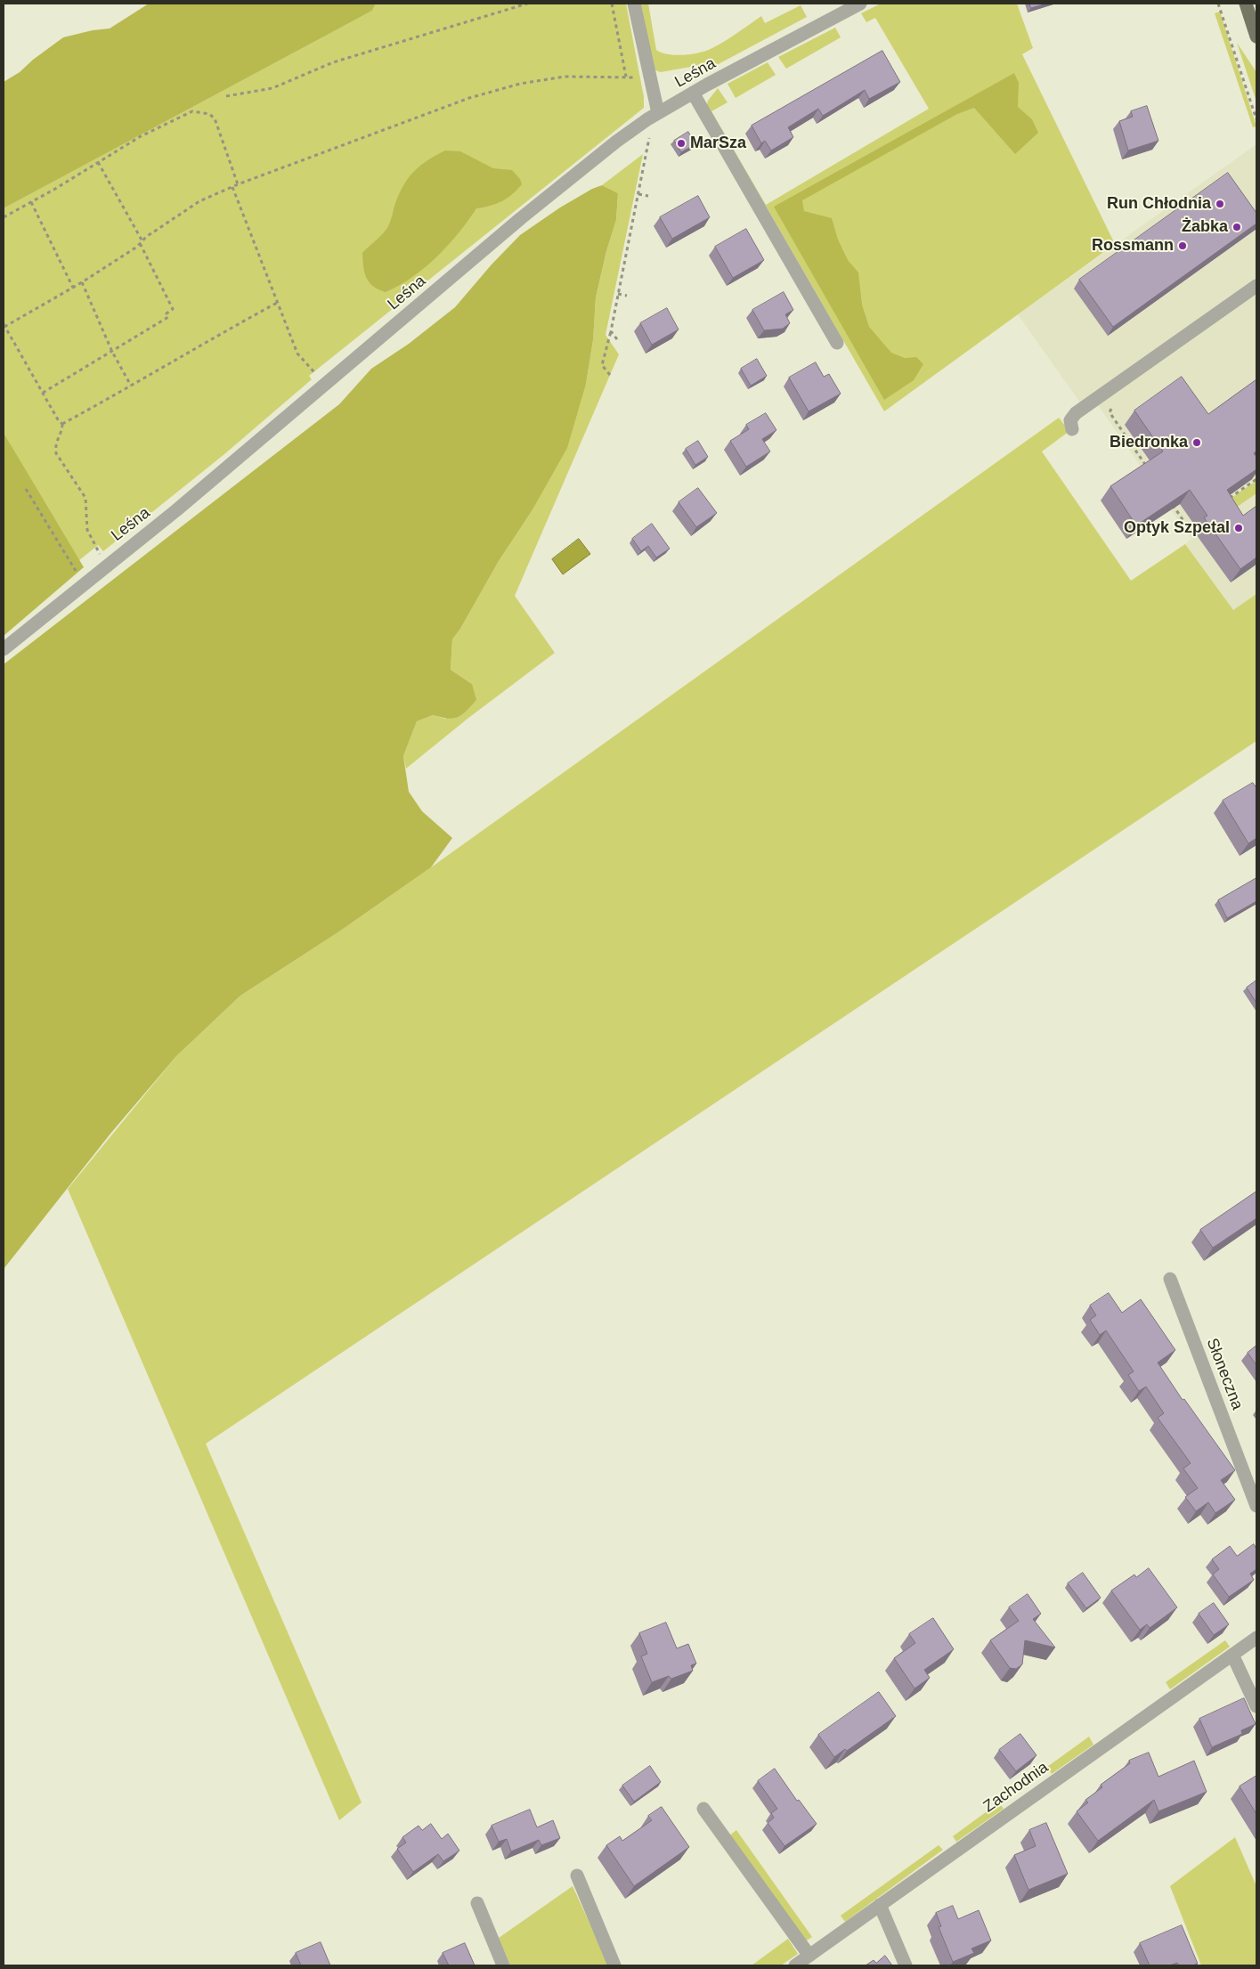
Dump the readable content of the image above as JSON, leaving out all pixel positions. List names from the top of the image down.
{
  "streets": {
    "street": ["Leśna", "Słoneczna", "Zachodnia"]
  },
  "places": [
    "MarSza",
    "Run Chłodnia",
    "Żabka",
    "Rossmann",
    "Biedronka",
    "Optyk Szpetal"
  ]
}
